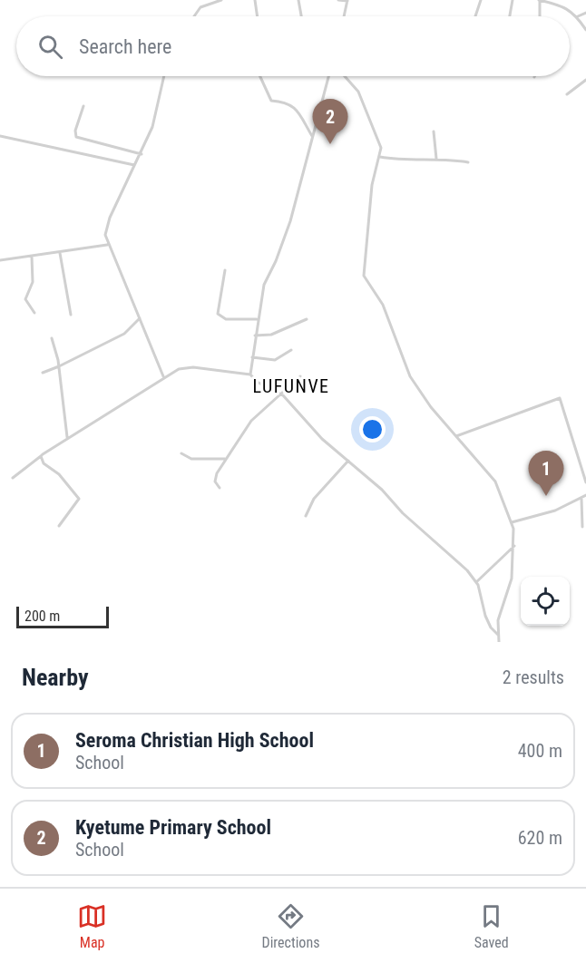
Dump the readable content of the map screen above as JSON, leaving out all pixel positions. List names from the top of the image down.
{
  "districts": ["LUFUNVE"],
  "scale_bar": "200 m",
  "page": {
    "search": "Search here",
    "pins": ["2", "1"],
    "scale": "200 m",
    "heading": ["Nearby", "2 results"],
    "list": [
      {
        "mark": "1",
        "name": "Seroma Christian High School",
        "note": "School",
        "value": "400 m"
      },
      {
        "mark": "2",
        "name": "Kyetume Primary School",
        "note": "School",
        "value": "620 m"
      }
    ],
    "nav": ["Map", "Directions", "Saved"]
  }
}
